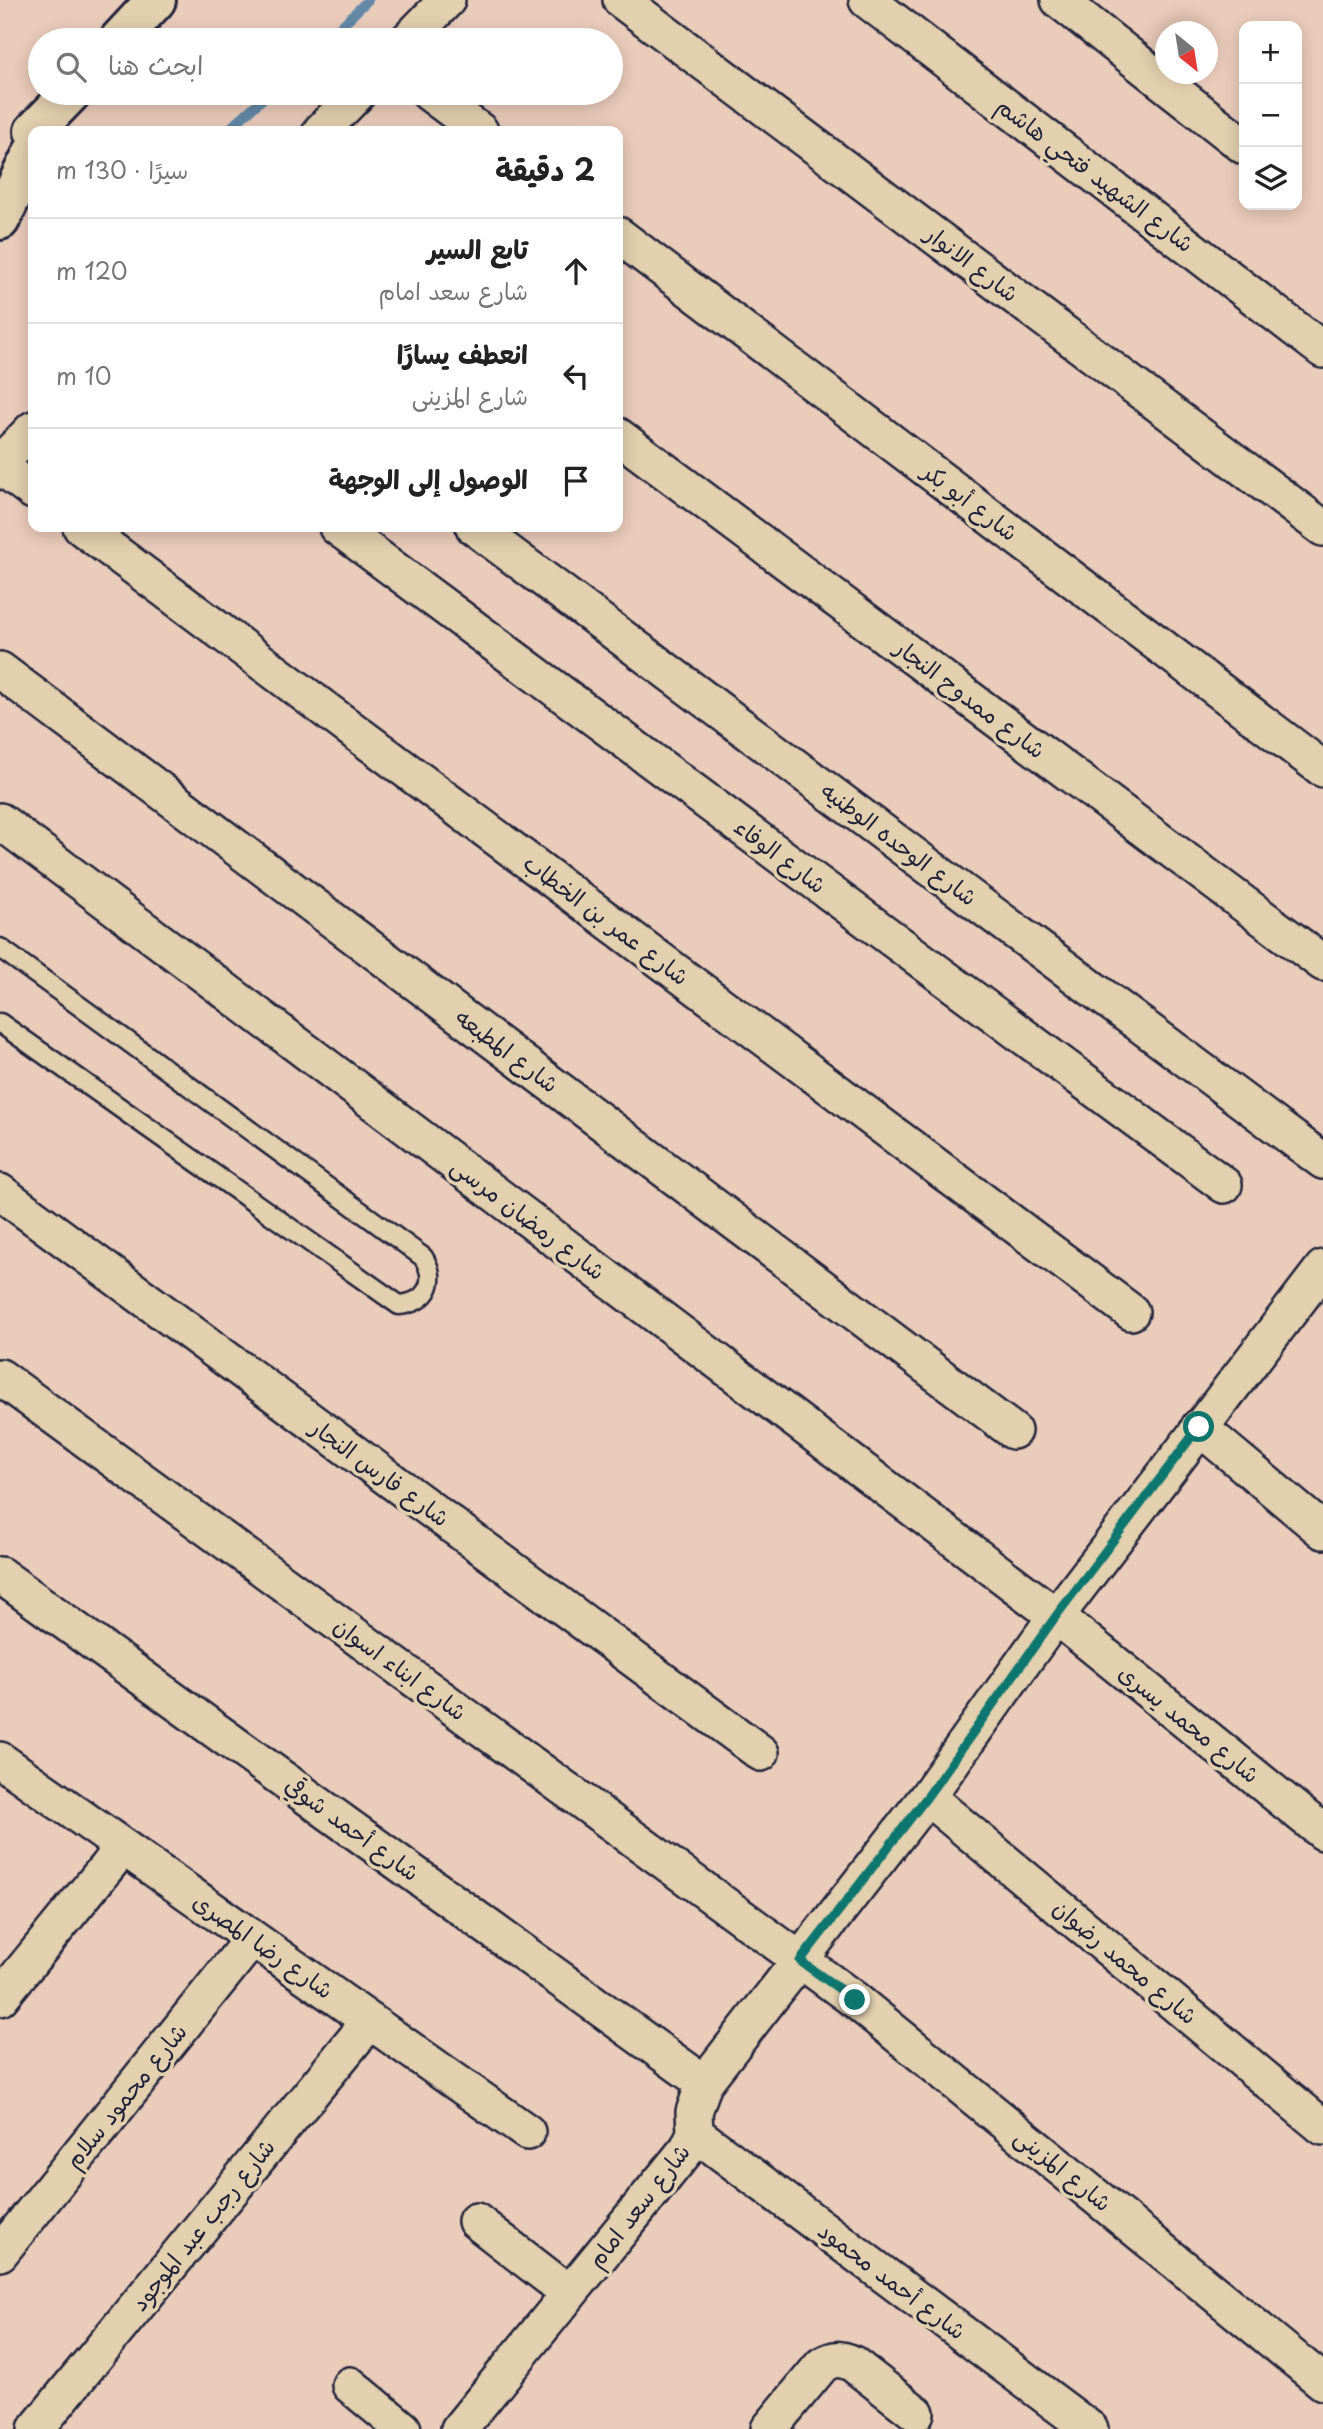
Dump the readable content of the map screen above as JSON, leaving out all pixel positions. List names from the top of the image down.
{
  "streets": {
    "street": [
      "شارع الشهيد فتحي هاشم",
      "شارع الانوار",
      "شارع أبو بكر",
      "شارع ممدوح النجار",
      "شارع الوحده الوطنيه",
      "شارع الوفاء",
      "شارع عمر بن الخطاب",
      "شارع المطبعه",
      "شارع رمضان مرسى",
      "شارع فارس النجار",
      "شارع ابناء اسوان",
      "شارع محمد يسرى",
      "شارع أحمد شوقي",
      "شارع رضا المصرى",
      "شارع محمد رضوان",
      "شارع محمود سلام",
      "شارع المزينى",
      "شارع سعد امام",
      "شارع رجب عبد الموجود",
      "شارع أحمد محمود"
    ]
  },
  "crossings": [
    ["شارع رمضان مرسى", "شارع محمد يسرى"],
    ["شارع رمضان مرسى", "شارع سعد امام"],
    ["شارع ابناء اسوان", "شارع المزينى"],
    ["شارع ابناء اسوان", "شارع سعد امام"],
    ["شارع محمد يسرى", "شارع سعد امام"],
    ["شارع أحمد شوقي", "شارع سعد امام"],
    ["شارع رضا المصرى", "شارع محمود سلام"],
    ["شارع رضا المصرى", "شارع رجب عبد الموجود"],
    ["شارع محمد رضوان", "شارع سعد امام"],
    ["شارع المزينى", "شارع سعد امام"],
    ["شارع سعد امام", "شارع أحمد محمود"]
  ],
  "north": "bottom right",
  "page": {
    "map_buttons": ["+", "−"],
    "search": "ابحث هنا",
    "heading": ["2 دقيقة", "سيرًا · 130 m"],
    "list": [
      ["تابع السير", "شارع سعد امام", "120 m"],
      ["انعطف يسارًا", "شارع المزينى", "10 m"],
      "الوصول إلى الوجهة"
    ]
  }
}
